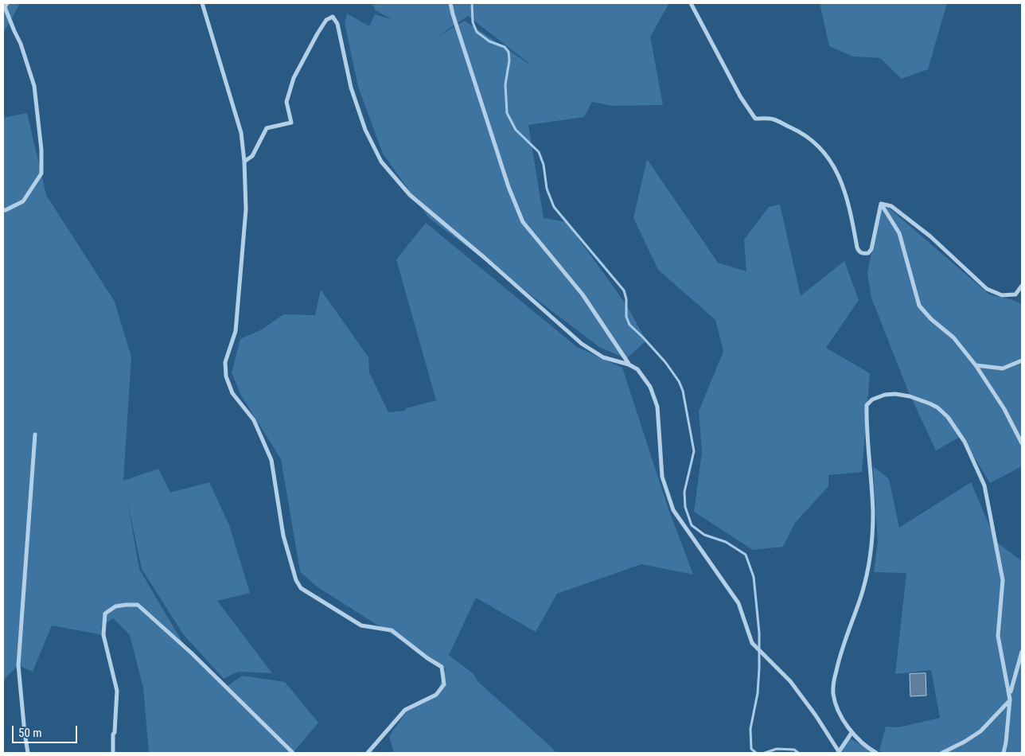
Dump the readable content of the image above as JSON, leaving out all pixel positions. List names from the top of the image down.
{
  "scale_bar": "50 m"
}
